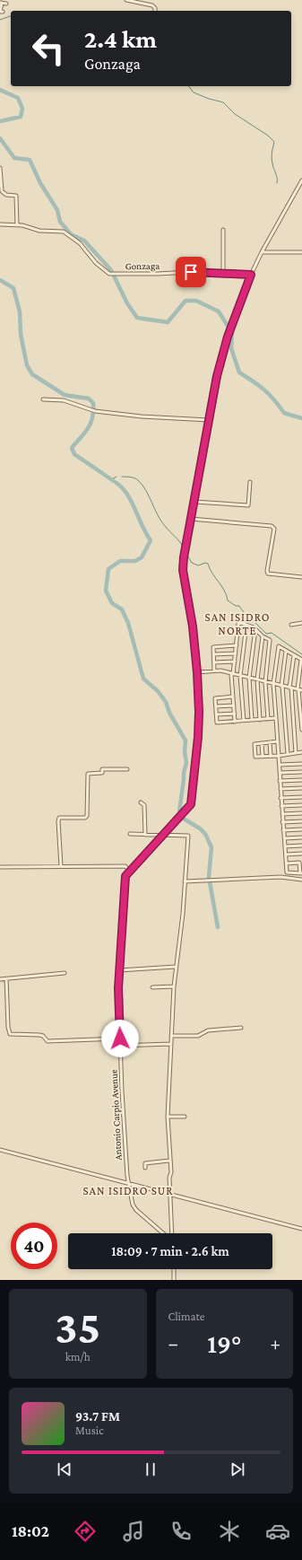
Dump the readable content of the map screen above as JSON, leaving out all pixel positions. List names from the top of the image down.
{
  "streets": {
    "street": ["Gonzaga", "Antonio Carpio Avenue"]
  },
  "crossings": [
    ["Gonzaga", "Antonio Carpio Avenue"]
  ],
  "districts": ["SAN ISIDRO NORTE", "SAN ISIDRO SUR"],
  "page": {
    "turn": ["2.4 km", "Gonzaga"],
    "limit": "40",
    "trip": "18:09 · 7 min · 2.6 km",
    "tile": [
      ["35", "km/h"],
      "Climate"
    ],
    "heat": ["−", "19°", "+"],
    "song": ["93.7 FM", "Music"],
    "tabs": "18:02"
  }
}
